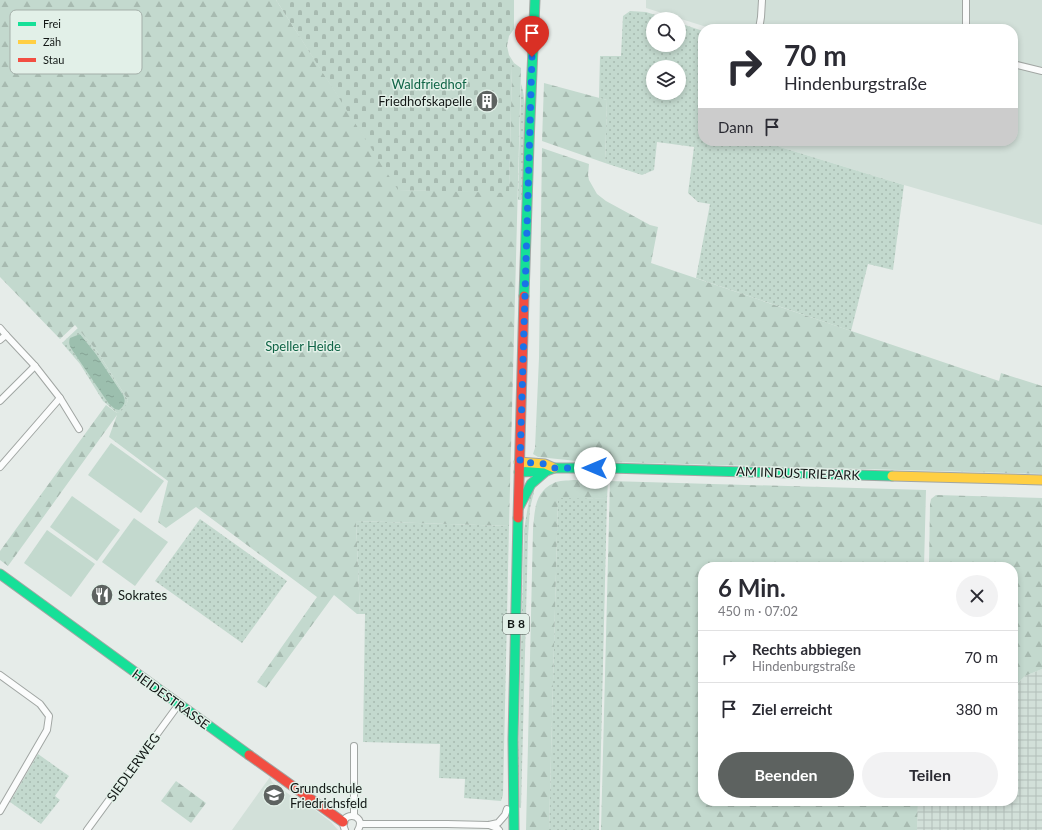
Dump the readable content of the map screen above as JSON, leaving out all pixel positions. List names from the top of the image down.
{
  "streets": {
    "street": [
      "AM INDUSTRIEPARK",
      "B 8",
      "HEIDESTRASSE",
      "SIEDLERWEG"
    ]
  },
  "crossings": [
    ["AM INDUSTRIEPARK", "B 8"],
    ["HEIDESTRASSE", "SIEDLERWEG"]
  ],
  "parks": ["Waldfriedhof", "Speller Heide"],
  "places": {
    "building": ["Friedhofskapelle"],
    "restaurant": ["Sokrates"],
    "school or university": ["Grundschule Friedrichsfeld"]
  },
  "legend": ["Frei", "Zäh", "Stau"],
  "page": {
    "turn": ["70 m", "Hindenburgstraße"],
    "then": "Dann",
    "heading": ["6 Min.", "450 m · 07:02"],
    "list": [
      {
        "name": "Rechts abbiegen",
        "note": "Hindenburgstraße",
        "value": "70 m"
      },
      {
        "name": "Ziel erreicht",
        "value": "380 m"
      }
    ],
    "buttons": ["Beenden", "Teilen"]
  }
}
